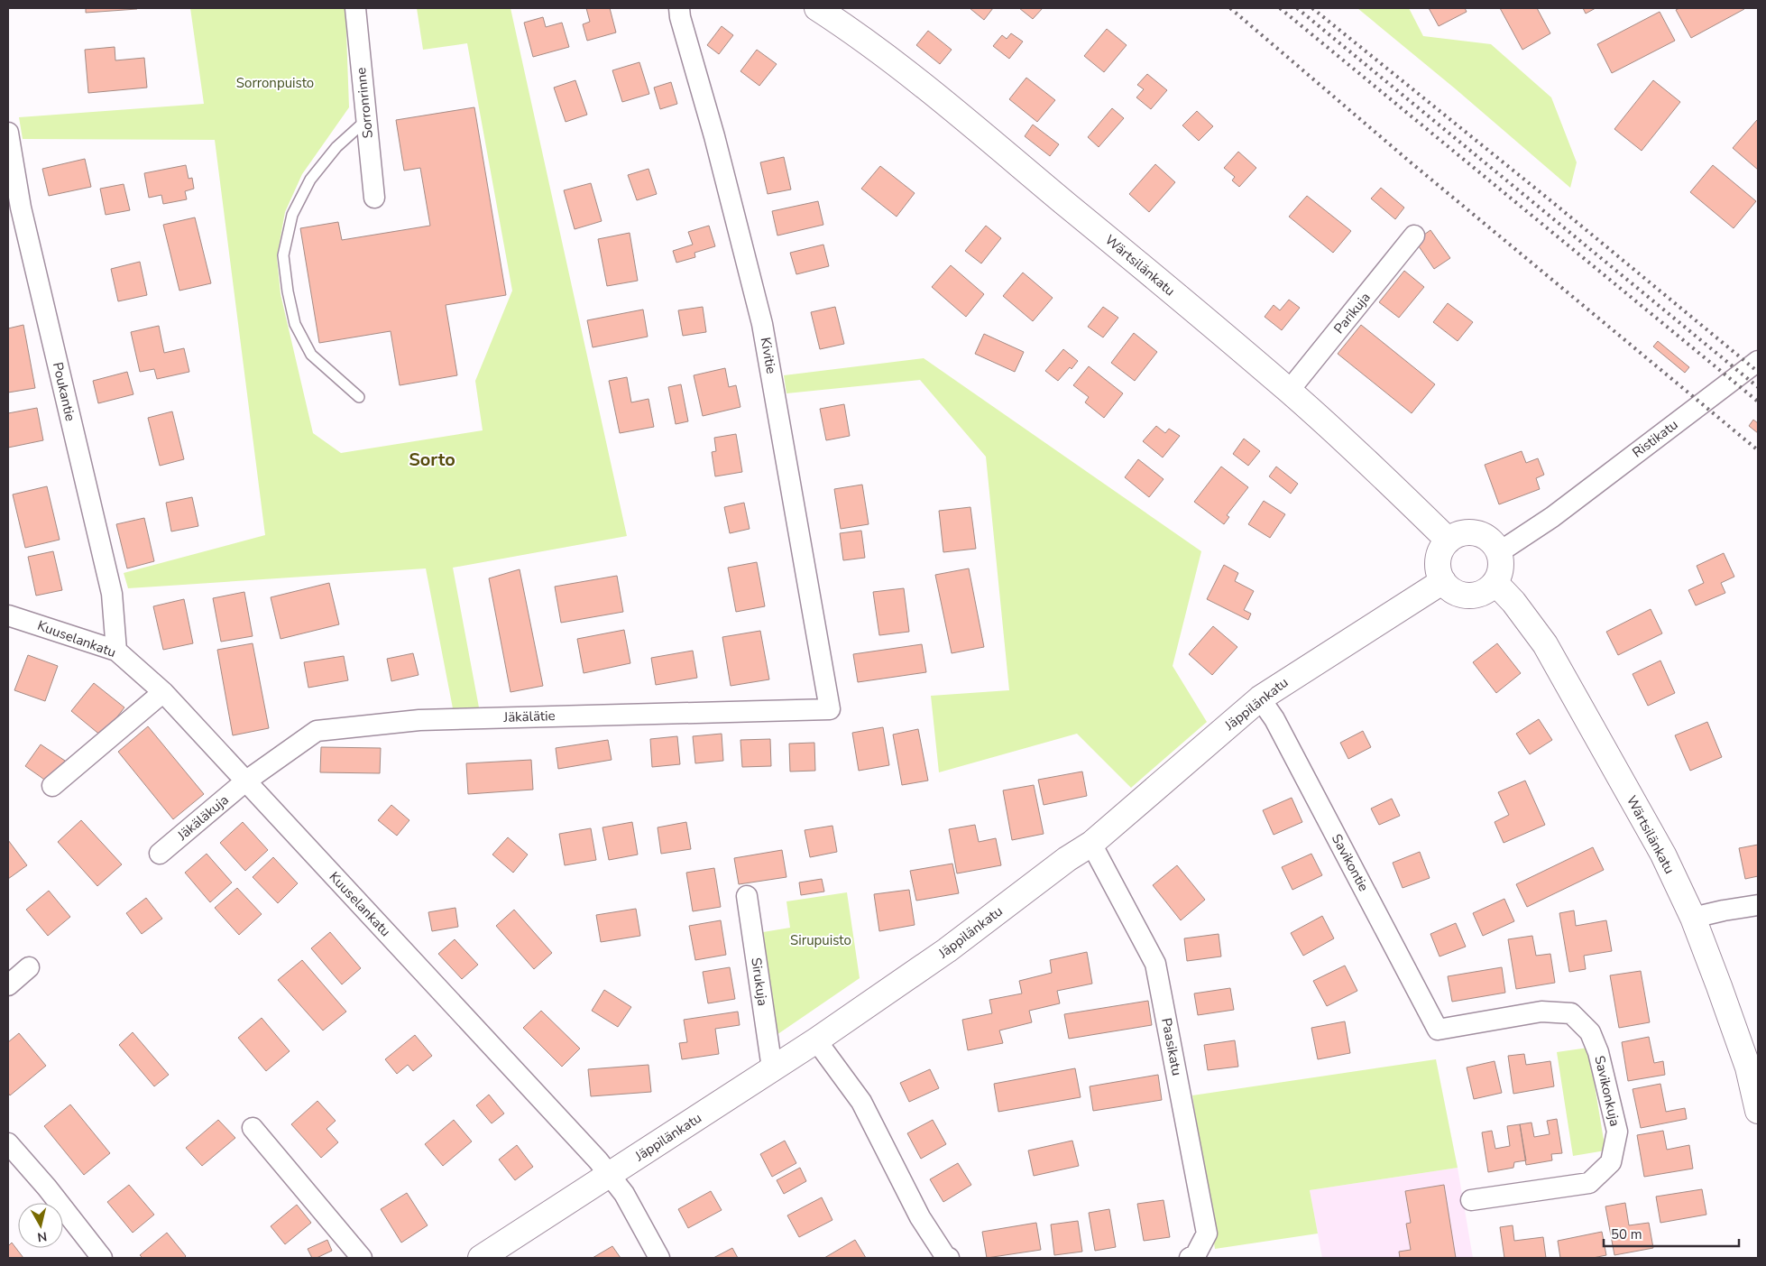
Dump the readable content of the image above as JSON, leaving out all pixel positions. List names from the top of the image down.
{
  "streets": {
    "street": [
      "Sorronrinne",
      "Wärtsilänkatu",
      "Parikuja",
      "Kivitie",
      "Poukantie",
      "Ristikatu",
      "Kuuselankatu",
      "Jäppilänkatu",
      "Jäkälätie",
      "Jäkäläkuja",
      "Savikontie",
      "Sirukuja",
      "Paasikatu",
      "Savikonkuja"
    ]
  },
  "crossings": [
    ["Wärtsilänkatu", "Parikuja"],
    ["Wärtsilänkatu", "Ristikatu"],
    ["Wärtsilänkatu", "Jäppilänkatu"],
    ["Kivitie", "Jäkälätie"],
    ["Poukantie", "Kuuselankatu"],
    ["Ristikatu", "Jäppilänkatu"],
    ["Kuuselankatu", "Jäppilänkatu"],
    ["Kuuselankatu", "Jäkälätie"],
    ["Kuuselankatu", "Jäkäläkuja"],
    ["Jäppilänkatu", "Savikontie"],
    ["Jäppilänkatu", "Sirukuja"],
    ["Jäppilänkatu", "Paasikatu"],
    ["Jäkälätie", "Jäkäläkuja"],
    ["Savikontie", "Savikonkuja"]
  ],
  "districts": ["Sorto"],
  "parks": ["Sorronpuisto", "Sirupuisto"],
  "scale_bar": "50 m",
  "north": "bottom"
}
